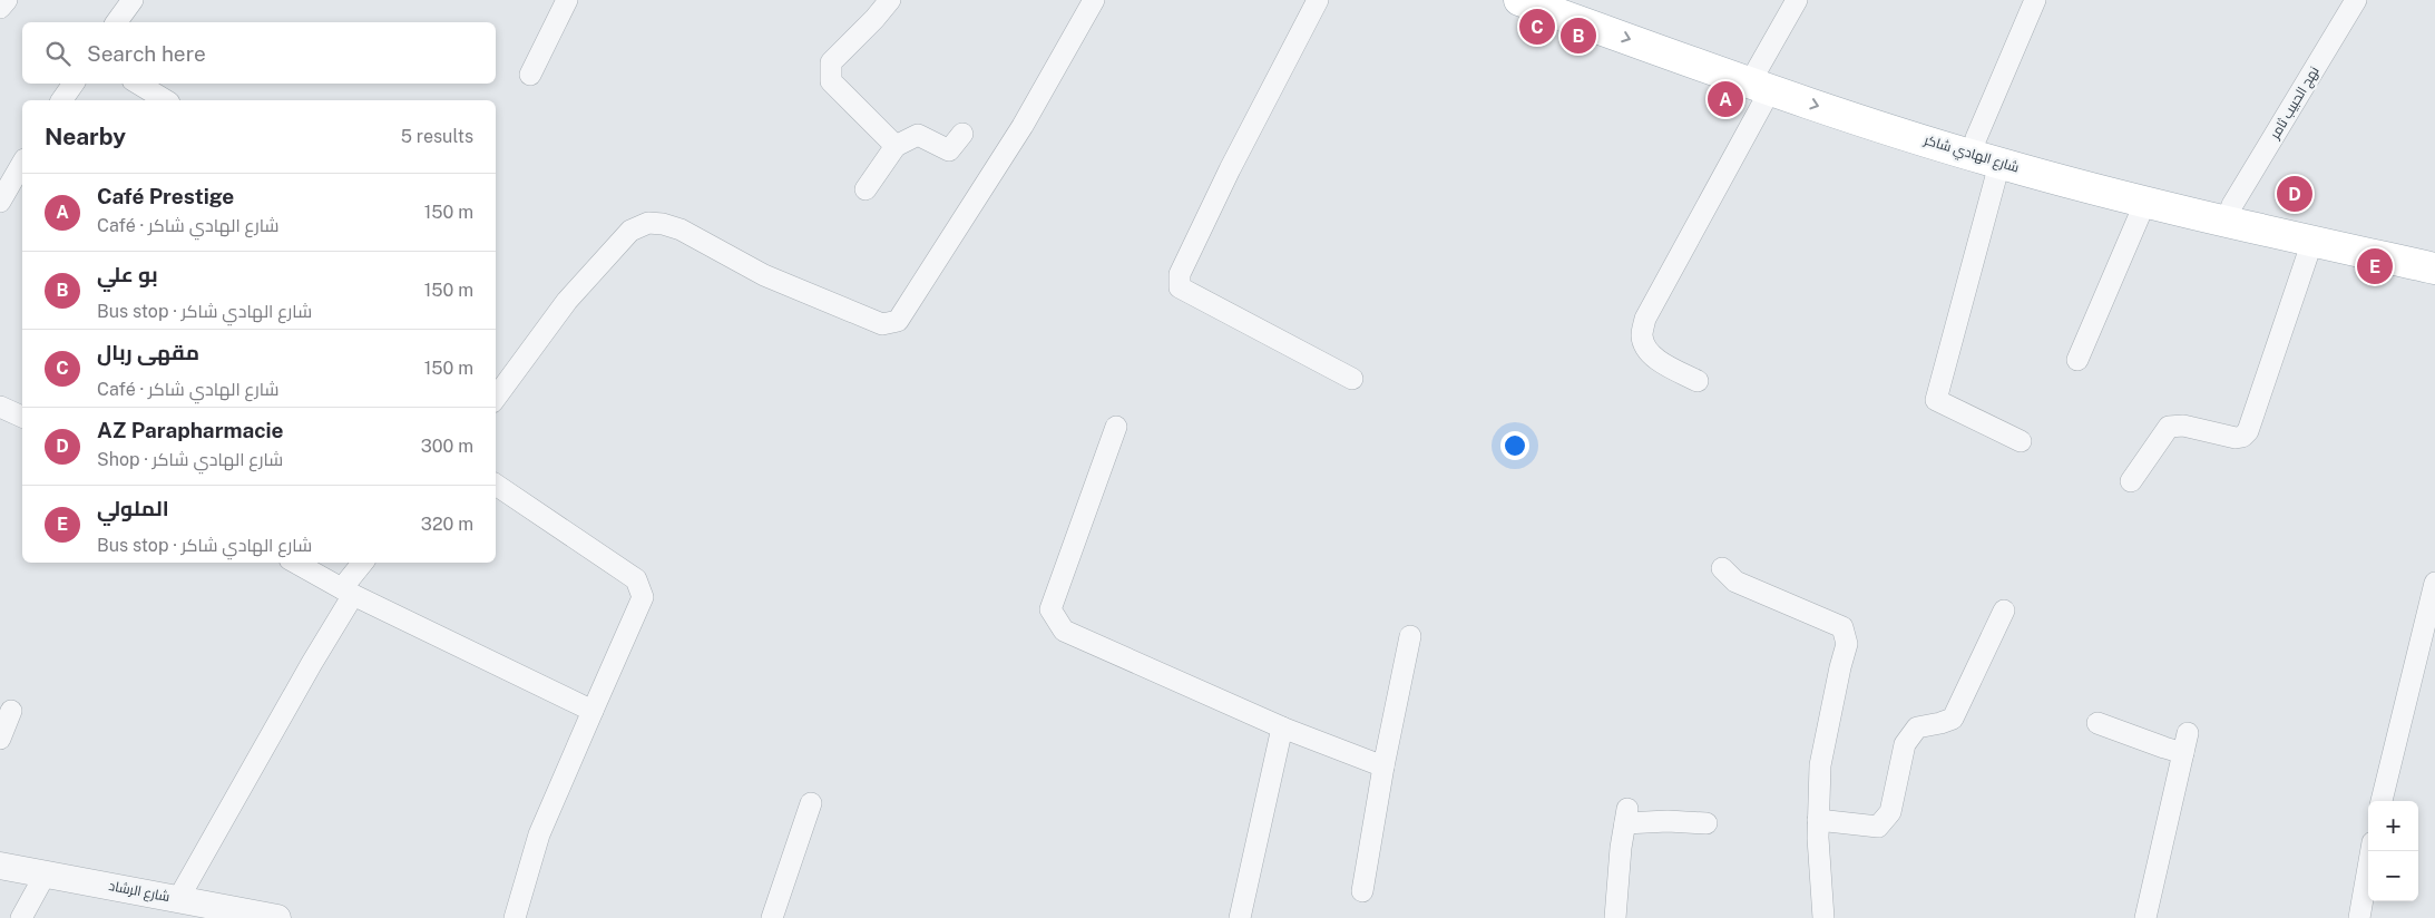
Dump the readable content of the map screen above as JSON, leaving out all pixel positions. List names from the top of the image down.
{
  "streets": {
    "main road": ["شارع الهادي شاكر"],
    "street": ["نهج الحبيب ثامر", "شارع الرشاد"]
  },
  "crossings": [
    ["نهج الحبيب ثامر", "شارع الهادي شاكر"]
  ],
  "page": {
    "pins": [
      "C",
      "B",
      "A",
      "D",
      "E"
    ],
    "search": "Search here",
    "heading": ["Nearby", "5 results"],
    "list": [
      {
        "mark": "A",
        "name": "Café Prestige",
        "note": "Café · شارع الهادي شاكر",
        "value": "150 m"
      },
      {
        "mark": "B",
        "name": "بو علي",
        "note": "Bus stop · شارع الهادي شاكر",
        "value": "150 m"
      },
      {
        "mark": "C",
        "name": "مقهى ربال",
        "note": "Café · شارع الهادي شاكر",
        "value": "150 m"
      },
      {
        "mark": "D",
        "name": "AZ Parapharmacie",
        "note": "Shop · شارع الهادي شاكر",
        "value": "300 m"
      },
      {
        "mark": "E",
        "name": "الملولي",
        "note": "Bus stop · شارع الهادي شاكر",
        "value": "320 m"
      }
    ],
    "map_buttons": ["+", "−"]
  }
}
